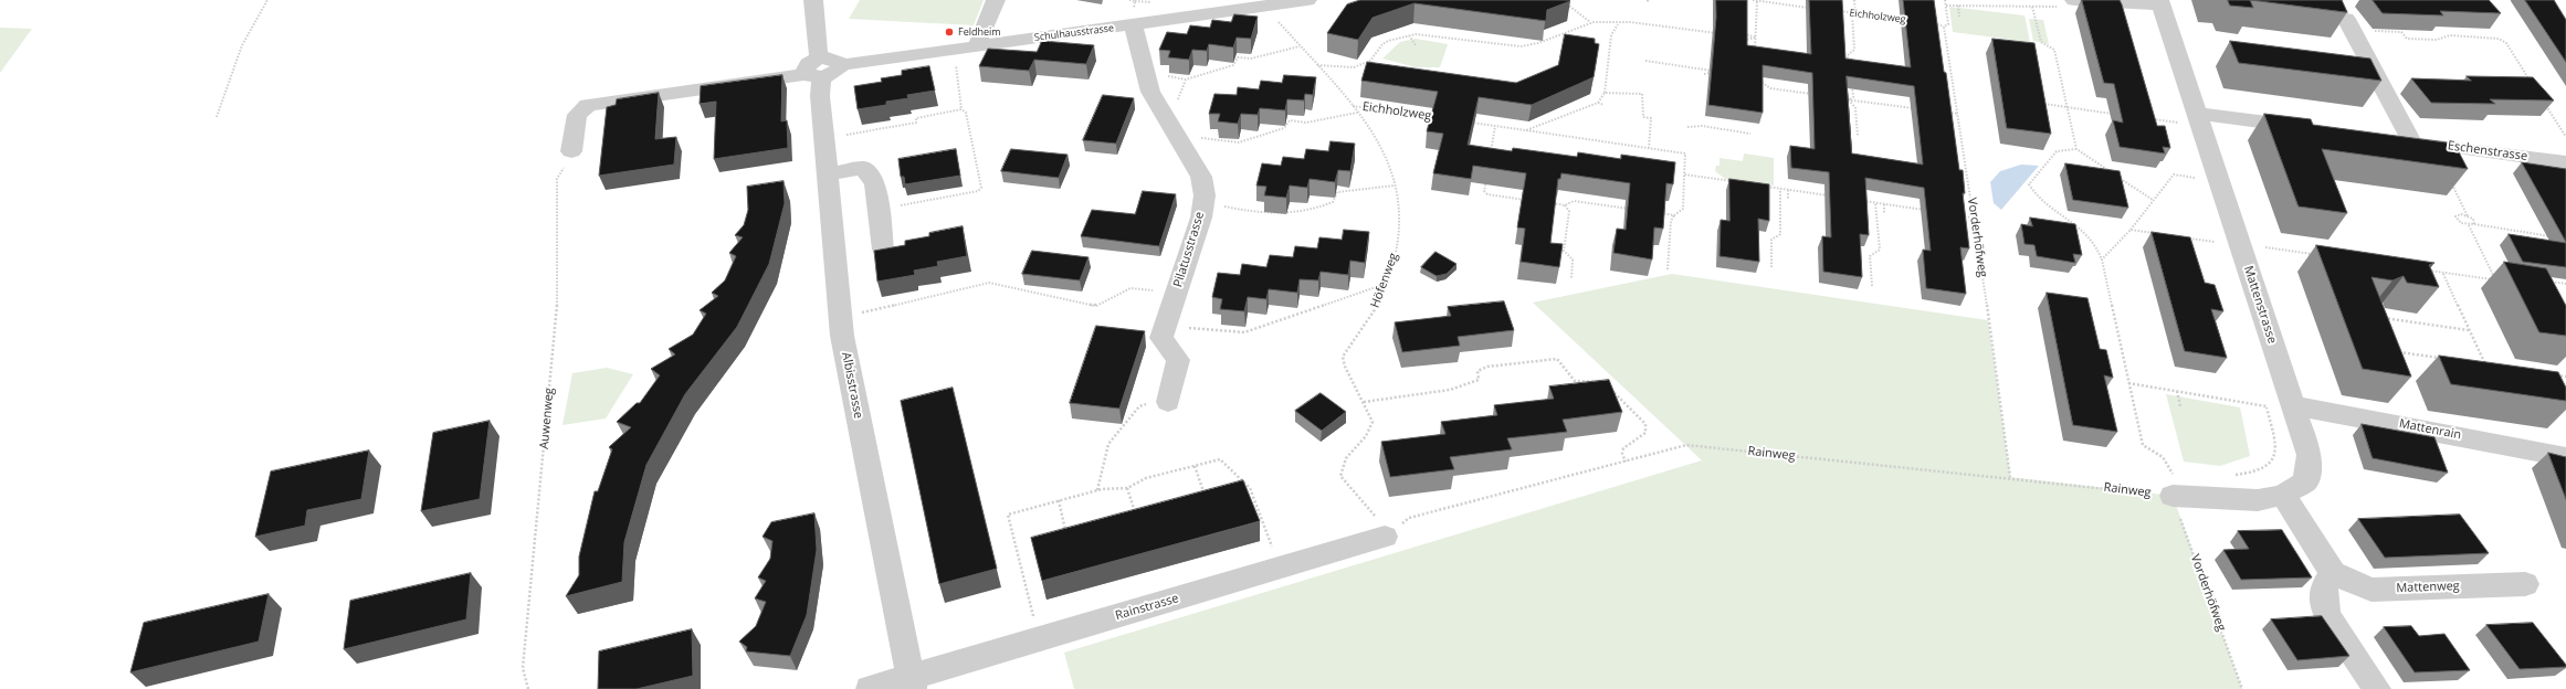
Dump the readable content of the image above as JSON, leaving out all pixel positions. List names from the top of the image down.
{
  "streets": {
    "street": [
      "Schulhausstrasse",
      "Eschenstrasse",
      "Pilatusstrasse",
      "Mattenstrasse",
      "Albisstrasse",
      "Mattenrain",
      "Mattenweg",
      "Rainstrasse"
    ],
    "path": [
      "Eichholzweg",
      "Vorderhöfweg",
      "Höfenweg",
      "Auwenweg",
      "Rainweg"
    ]
  },
  "crossings": [
    ["Eichholzweg", "Höfenweg"],
    ["Schulhausstrasse", "Pilatusstrasse"],
    ["Schulhausstrasse", "Höfenweg"],
    ["Schulhausstrasse", "Albisstrasse"],
    ["Schulhausstrasse", "Auwenweg"],
    ["Vorderhöfweg", "Mattenstrasse"],
    ["Vorderhöfweg", "Rainweg"],
    ["Höfenweg", "Rainweg"],
    ["Höfenweg", "Rainstrasse"],
    ["Mattenstrasse", "Mattenrain"],
    ["Mattenstrasse", "Rainweg"],
    ["Albisstrasse", "Rainstrasse"],
    ["Rainweg", "Rainstrasse"]
  ],
  "places": ["Feldheim"]
}
